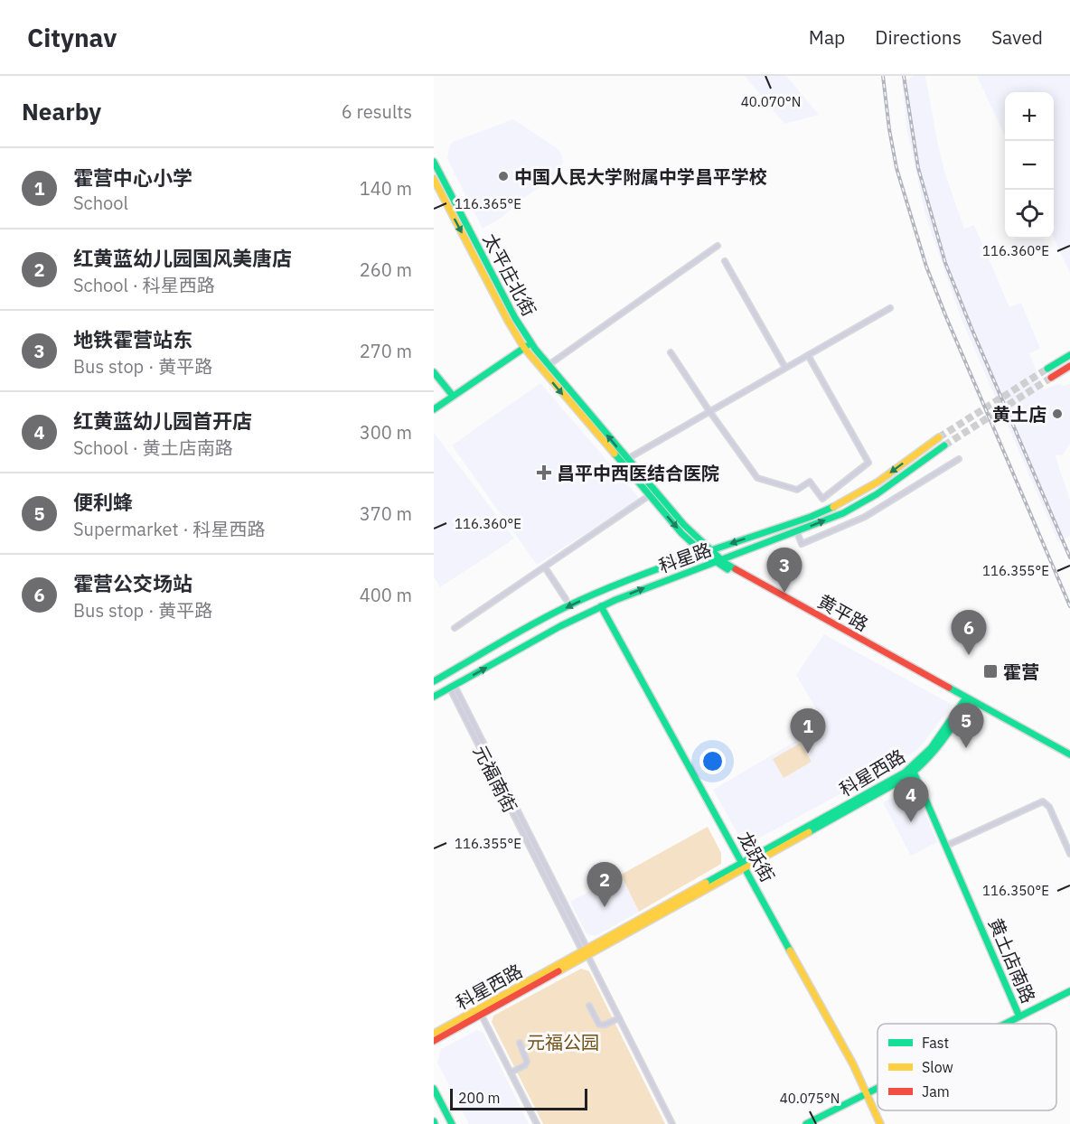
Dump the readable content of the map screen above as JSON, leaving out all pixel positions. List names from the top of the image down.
{
  "streets": {
    "main road": [
      "太平庄北街",
      "科星路",
      "黄平路",
      "科星西路",
      "龙跃街",
      "黄土店南路"
    ],
    "street": ["元福南街"]
  },
  "crossings": [
    ["太平庄北街", "黄平路"],
    ["科星路", "黄平路"],
    ["科星路", "元福南街"],
    ["科星路", "龙跃街"],
    ["黄平路", "科星西路"],
    ["科星西路", "元福南街"],
    ["科星西路", "龙跃街"],
    ["科星西路", "黄土店南路"]
  ],
  "parks": ["元福公园"],
  "places": {
    "other": ["中国人民大学附属中学昌平学校", "黄土店"],
    "health": ["昌平中西医结合医院"],
    "transit": ["霍营"]
  },
  "legend": ["Fast", "Slow", "Jam"],
  "scale_bar": "200 m",
  "page": {
    "header": "Citynav",
    "nav": ["Map", "Directions", "Saved"],
    "heading": ["Nearby", "6 results"],
    "map_buttons": ["+", "−"],
    "list": [
      {
        "mark": "1",
        "name": "霍营中心小学",
        "note": "School",
        "value": "140 m"
      },
      {
        "mark": "2",
        "name": "红黄蓝幼儿园国风美唐店",
        "note": "School · 科星西路",
        "value": "260 m"
      },
      {
        "mark": "3",
        "name": "地铁霍营站东",
        "note": "Bus stop · 黄平路",
        "value": "270 m"
      },
      {
        "mark": "4",
        "name": "红黄蓝幼儿园首开店",
        "note": "School · 黄土店南路",
        "value": "300 m"
      },
      {
        "mark": "5",
        "name": "便利蜂",
        "note": "Supermarket · 科星西路",
        "value": "370 m"
      },
      {
        "mark": "6",
        "name": "霍营公交场站",
        "note": "Bus stop · 黄平路",
        "value": "400 m"
      }
    ],
    "pins": [
      "3",
      "6",
      "5",
      "1",
      "4",
      "2"
    ],
    "scale": "200 m"
  },
  "coordinates": [
    "40.070°N",
    "116.365°E",
    "116.360°E",
    "116.355°E",
    "116.350°E",
    "40.075°N"
  ]
}
